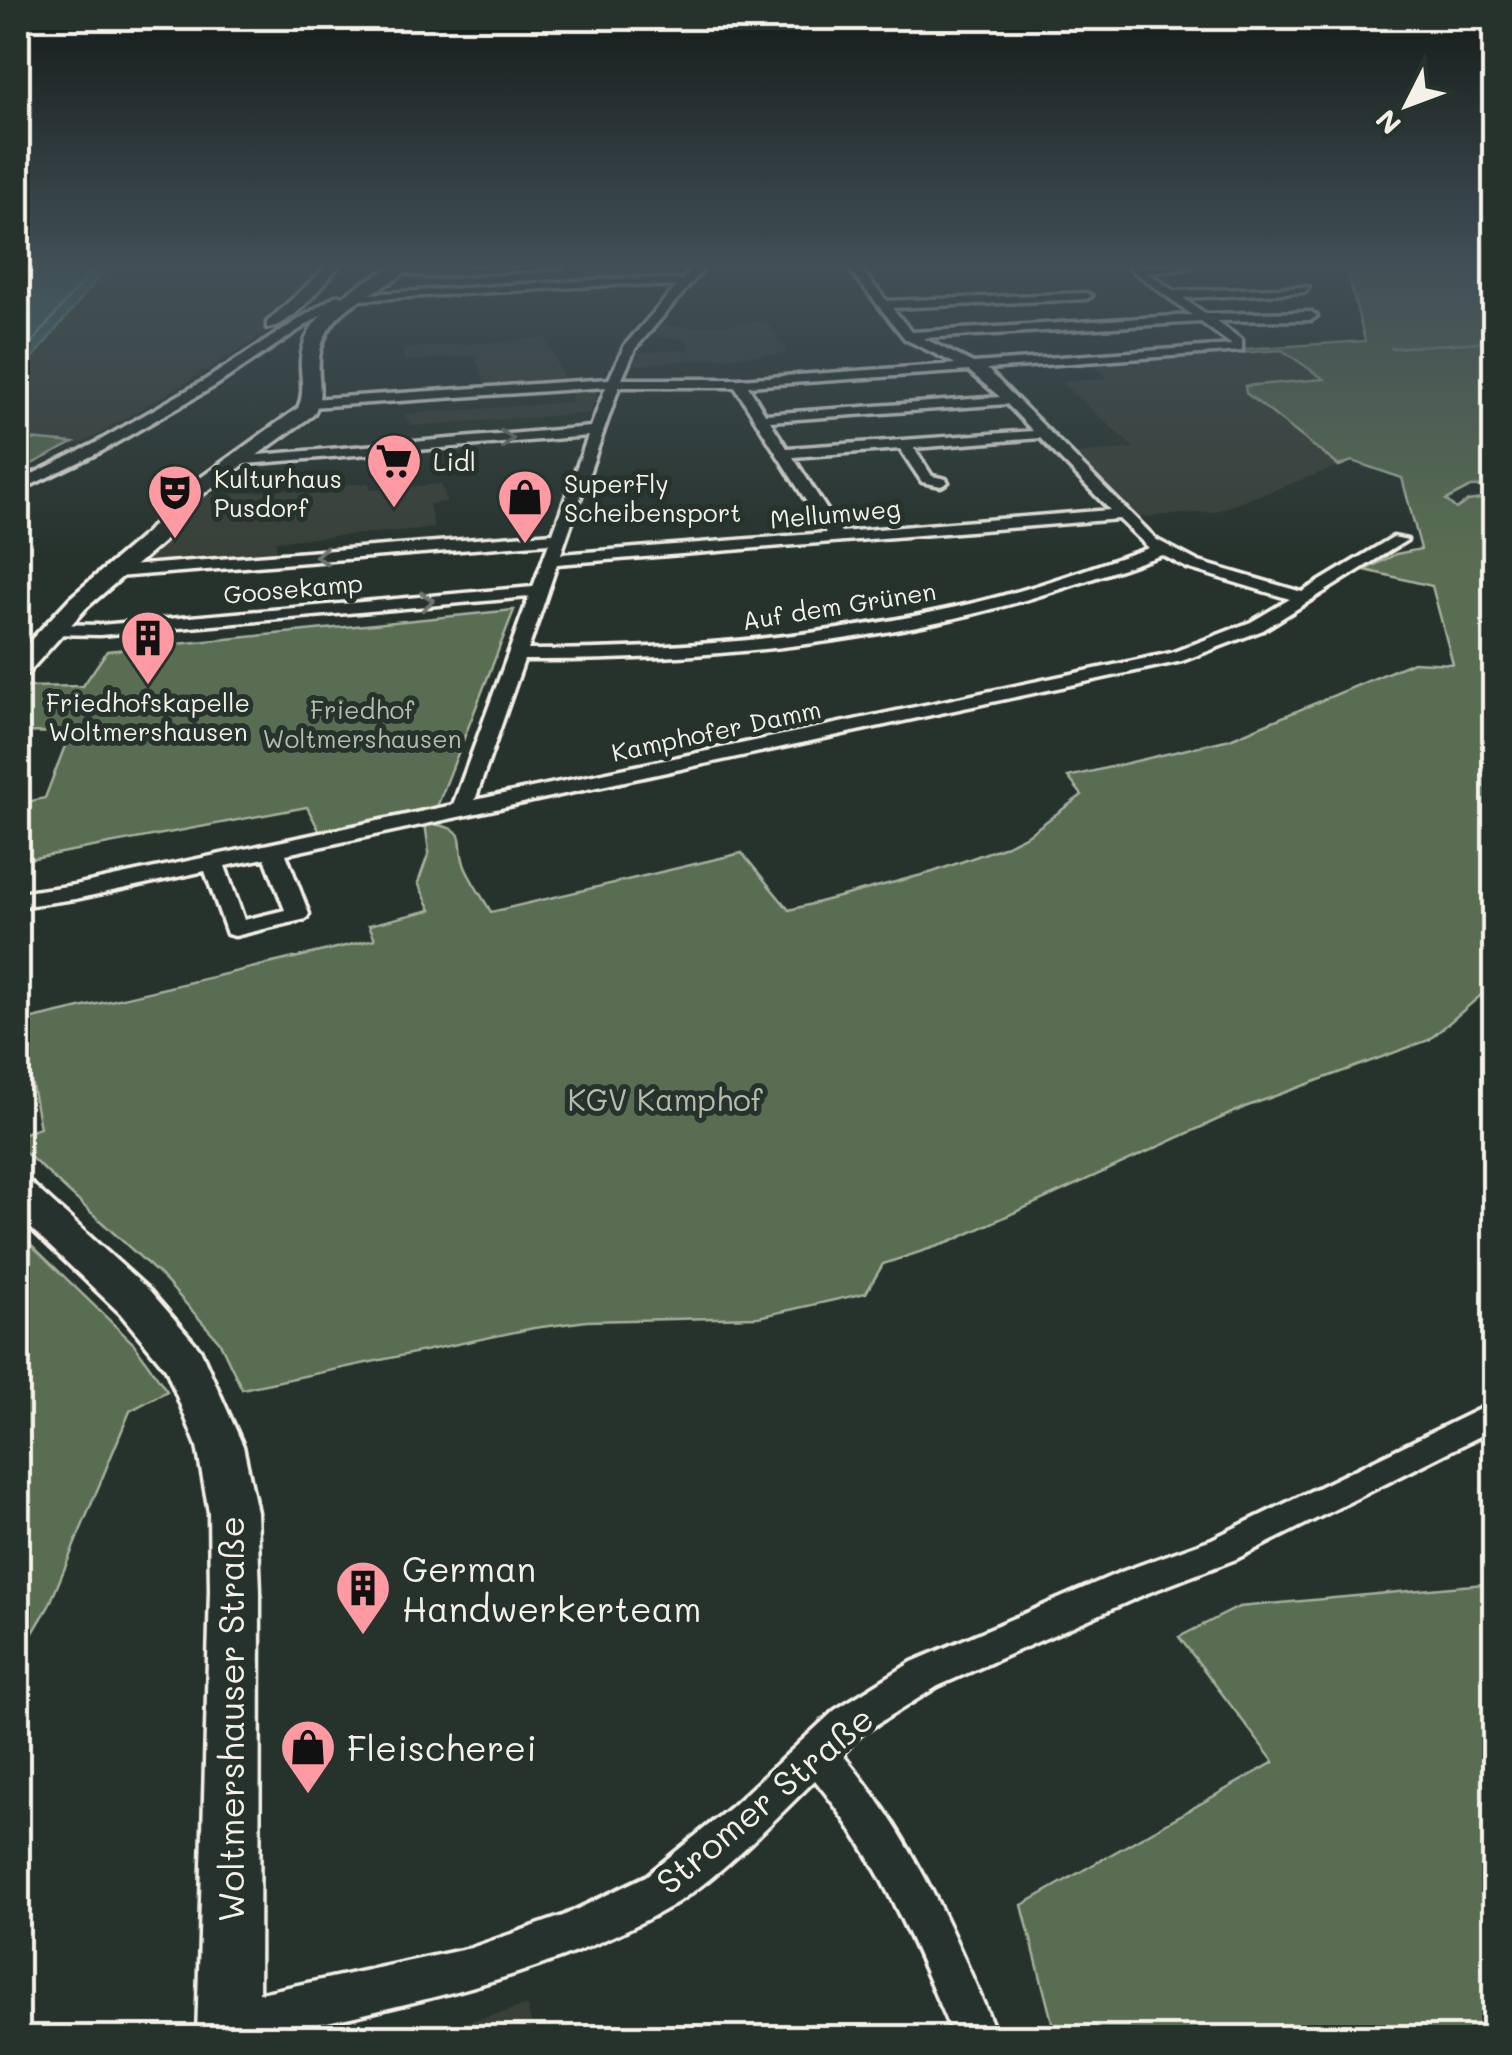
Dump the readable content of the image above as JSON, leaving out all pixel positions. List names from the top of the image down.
{
  "streets": {
    "street": [
      "Mellumweg",
      "Goosekamp",
      "Auf dem Grünen",
      "Kamphofer Damm",
      "Woltmershauser Straße",
      "Stromer Straße"
    ]
  },
  "crossings": [
    ["Woltmershauser Straße", "Stromer Straße"]
  ],
  "parks": ["Friedhof Woltmershausen", "KGV Kamphof"],
  "places": {
    "supermarket": ["Lidl"],
    "theatre": ["Kulturhaus Pusdorf"],
    "shop": ["SuperFly Scheibensport", "Fleischerei"],
    "building": ["Friedhofskapelle Woltmershausen", "German Handwerkerteam"]
  },
  "north": "bottom left"
}
